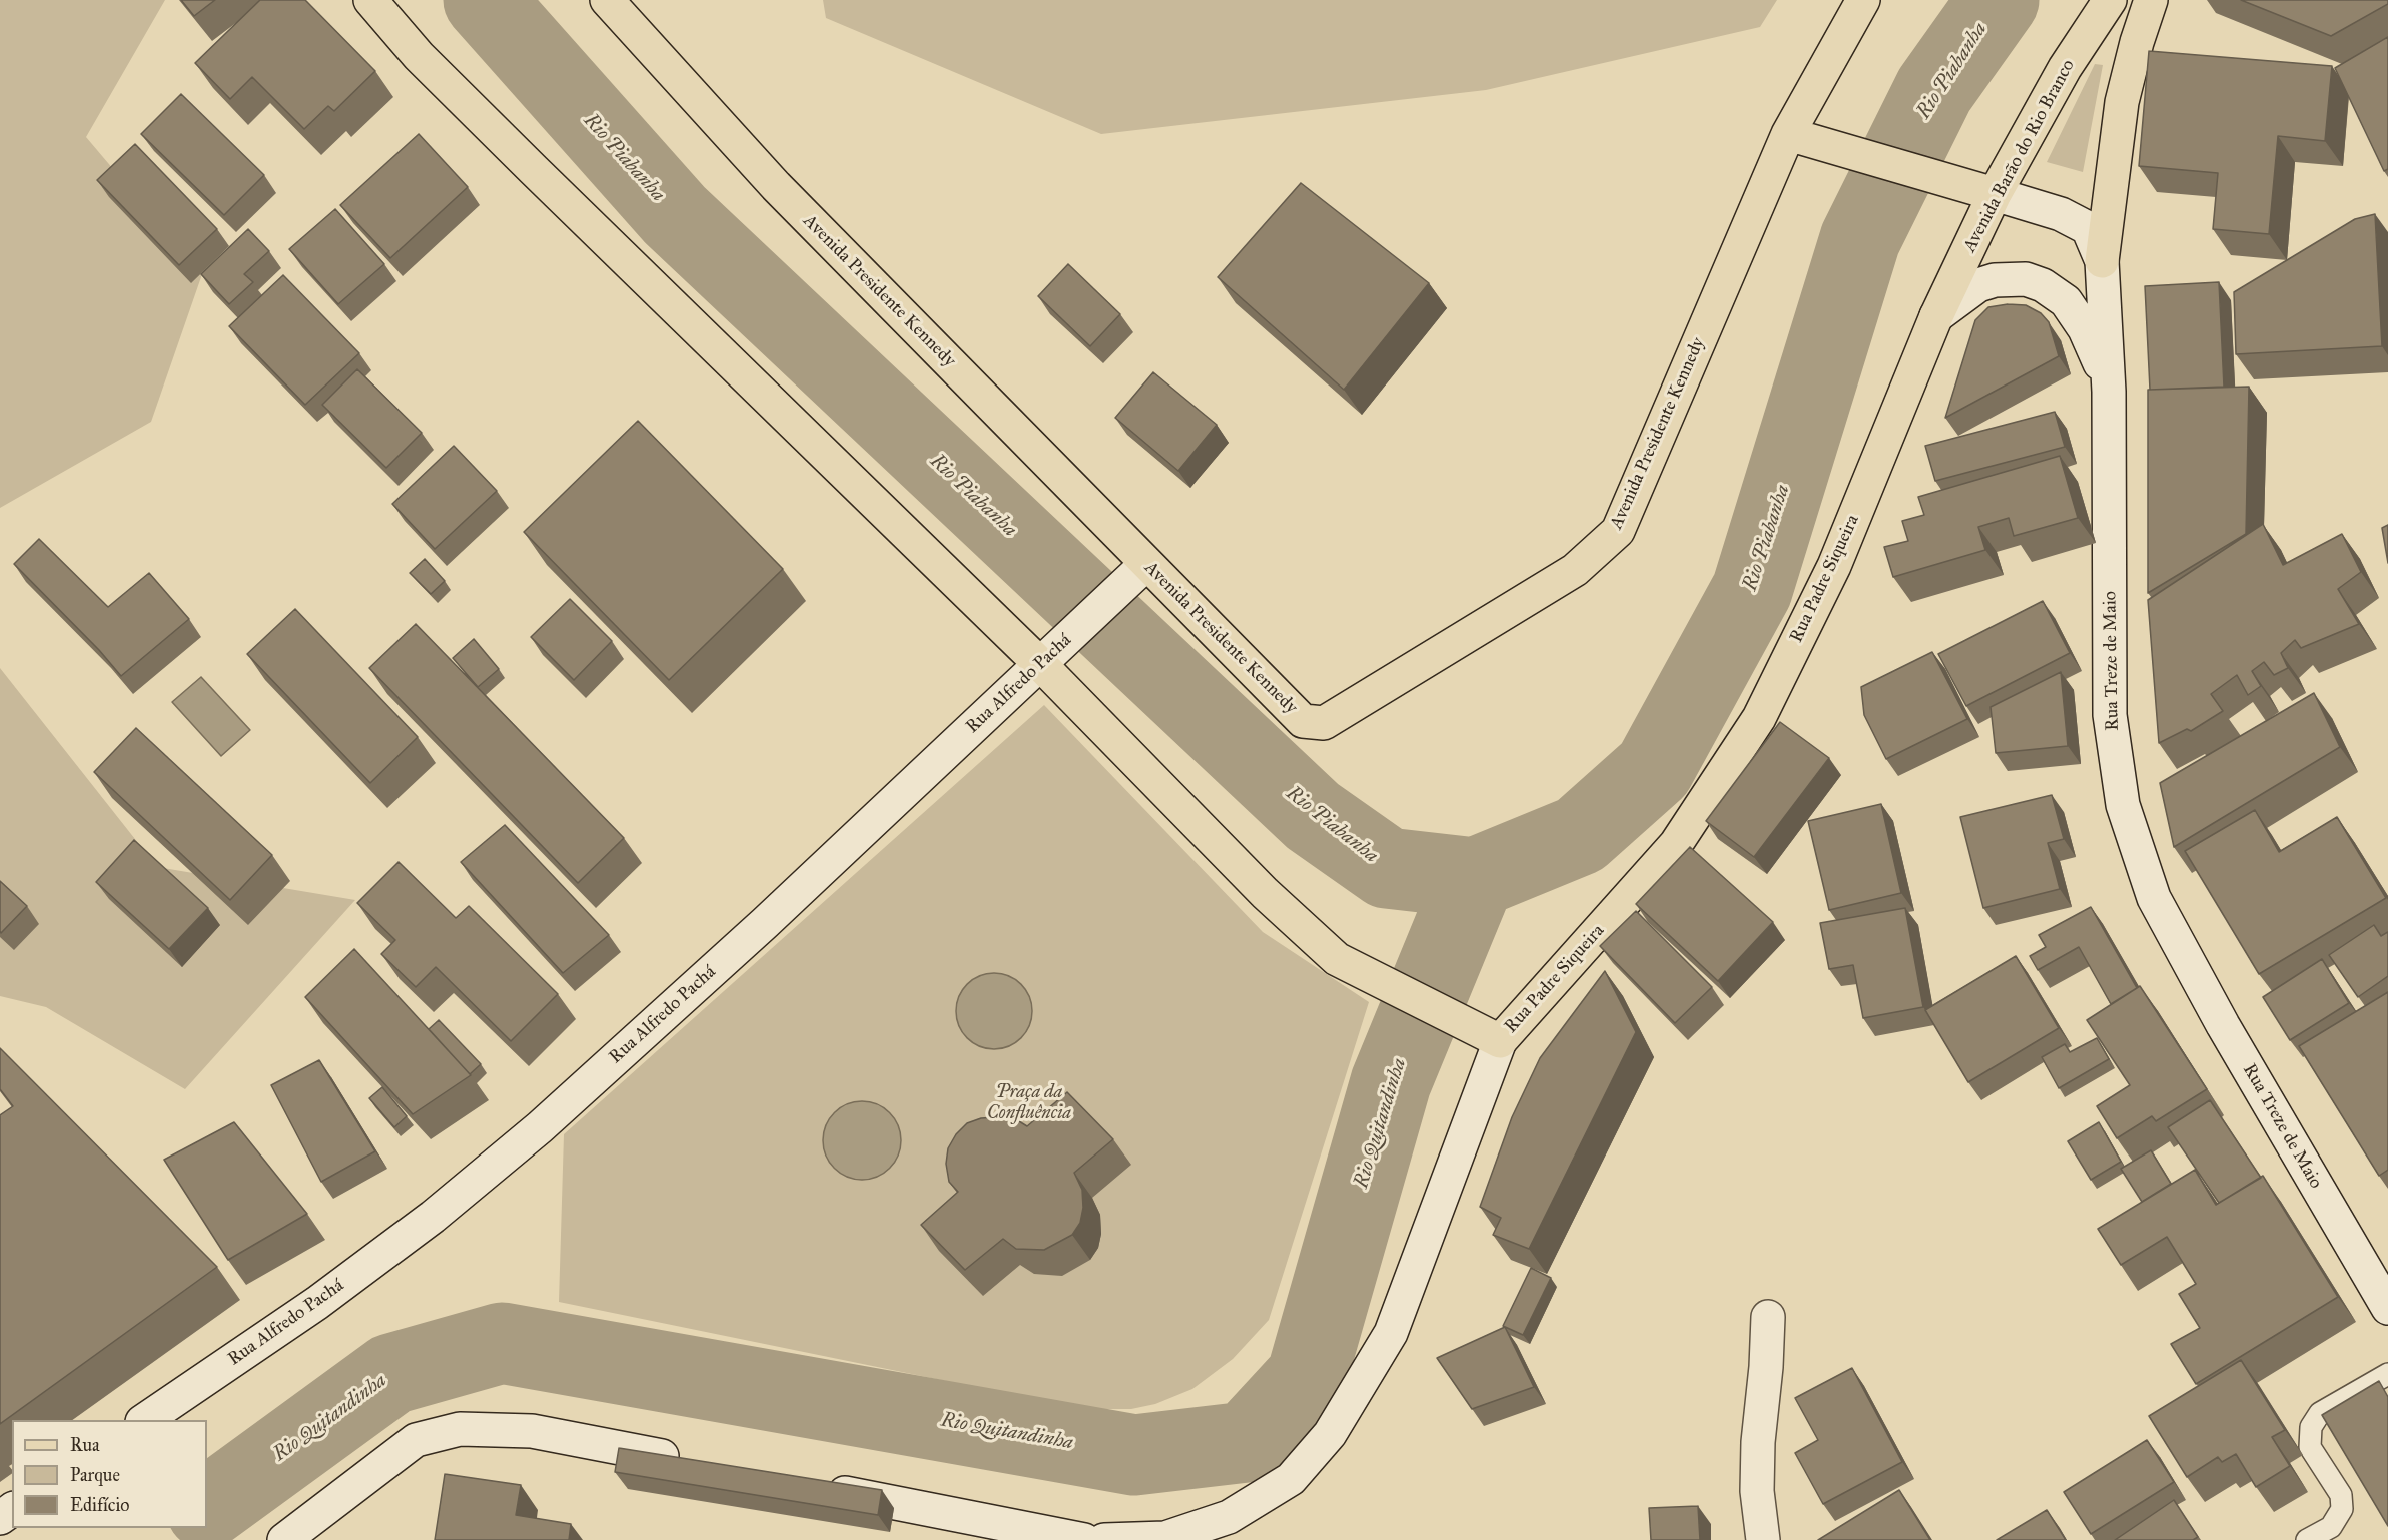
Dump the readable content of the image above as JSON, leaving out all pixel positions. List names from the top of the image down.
{
  "streets": {
    "main road": [
      "Avenida Barão do Rio Branco",
      "Avenida Presidente Kennedy",
      "Rua Padre Siqueira",
      "Rua Treze de Maio",
      "Rua Alfredo Pachá"
    ]
  },
  "crossings": [
    ["Avenida Barão do Rio Branco", "Rua Padre Siqueira"],
    ["Avenida Barão do Rio Branco", "Rua Treze de Maio"],
    ["Avenida Presidente Kennedy", "Rua Alfredo Pachá"]
  ],
  "water": ["Rio Piabanha", "Rio Quitandinha"],
  "parks": ["Praça da Confluência"],
  "legend": ["Rua", "Parque", "Edifício"]
}
